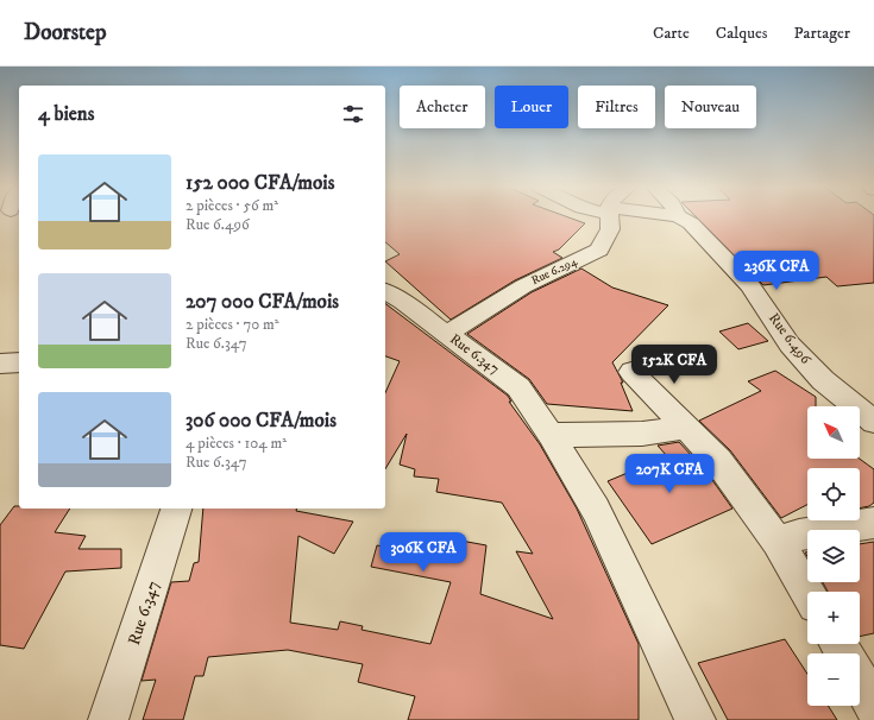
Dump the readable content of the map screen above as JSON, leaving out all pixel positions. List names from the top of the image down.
{
  "streets": {
    "street": ["Rue 6.294", "Rue 6.496", "Rue 6.347"]
  },
  "crossings": [
    ["Rue 6.294", "Rue 6.347"]
  ],
  "north": "top left",
  "page": {
    "header": "Doorstep",
    "nav": ["Carte", "Calques", "Partager"],
    "chip": [
      "Acheter",
      "Louer",
      "Filtres",
      "Nouveau"
    ],
    "heading": "4 biens",
    "list": [
      {
        "name": "152 000 CFA/mois",
        "note": "2 pièces · 56 m² · Rue 6.496"
      },
      {
        "name": "207 000 CFA/mois",
        "note": "2 pièces · 70 m² · Rue 6.347"
      },
      {
        "name": "306 000 CFA/mois",
        "note": "4 pièces · 104 m² · Rue 6.347"
      }
    ],
    "price": [
      "236K CFA",
      "152K CFA",
      "207K CFA",
      "306K CFA"
    ],
    "map_buttons": ["+", "−"]
  }
}
